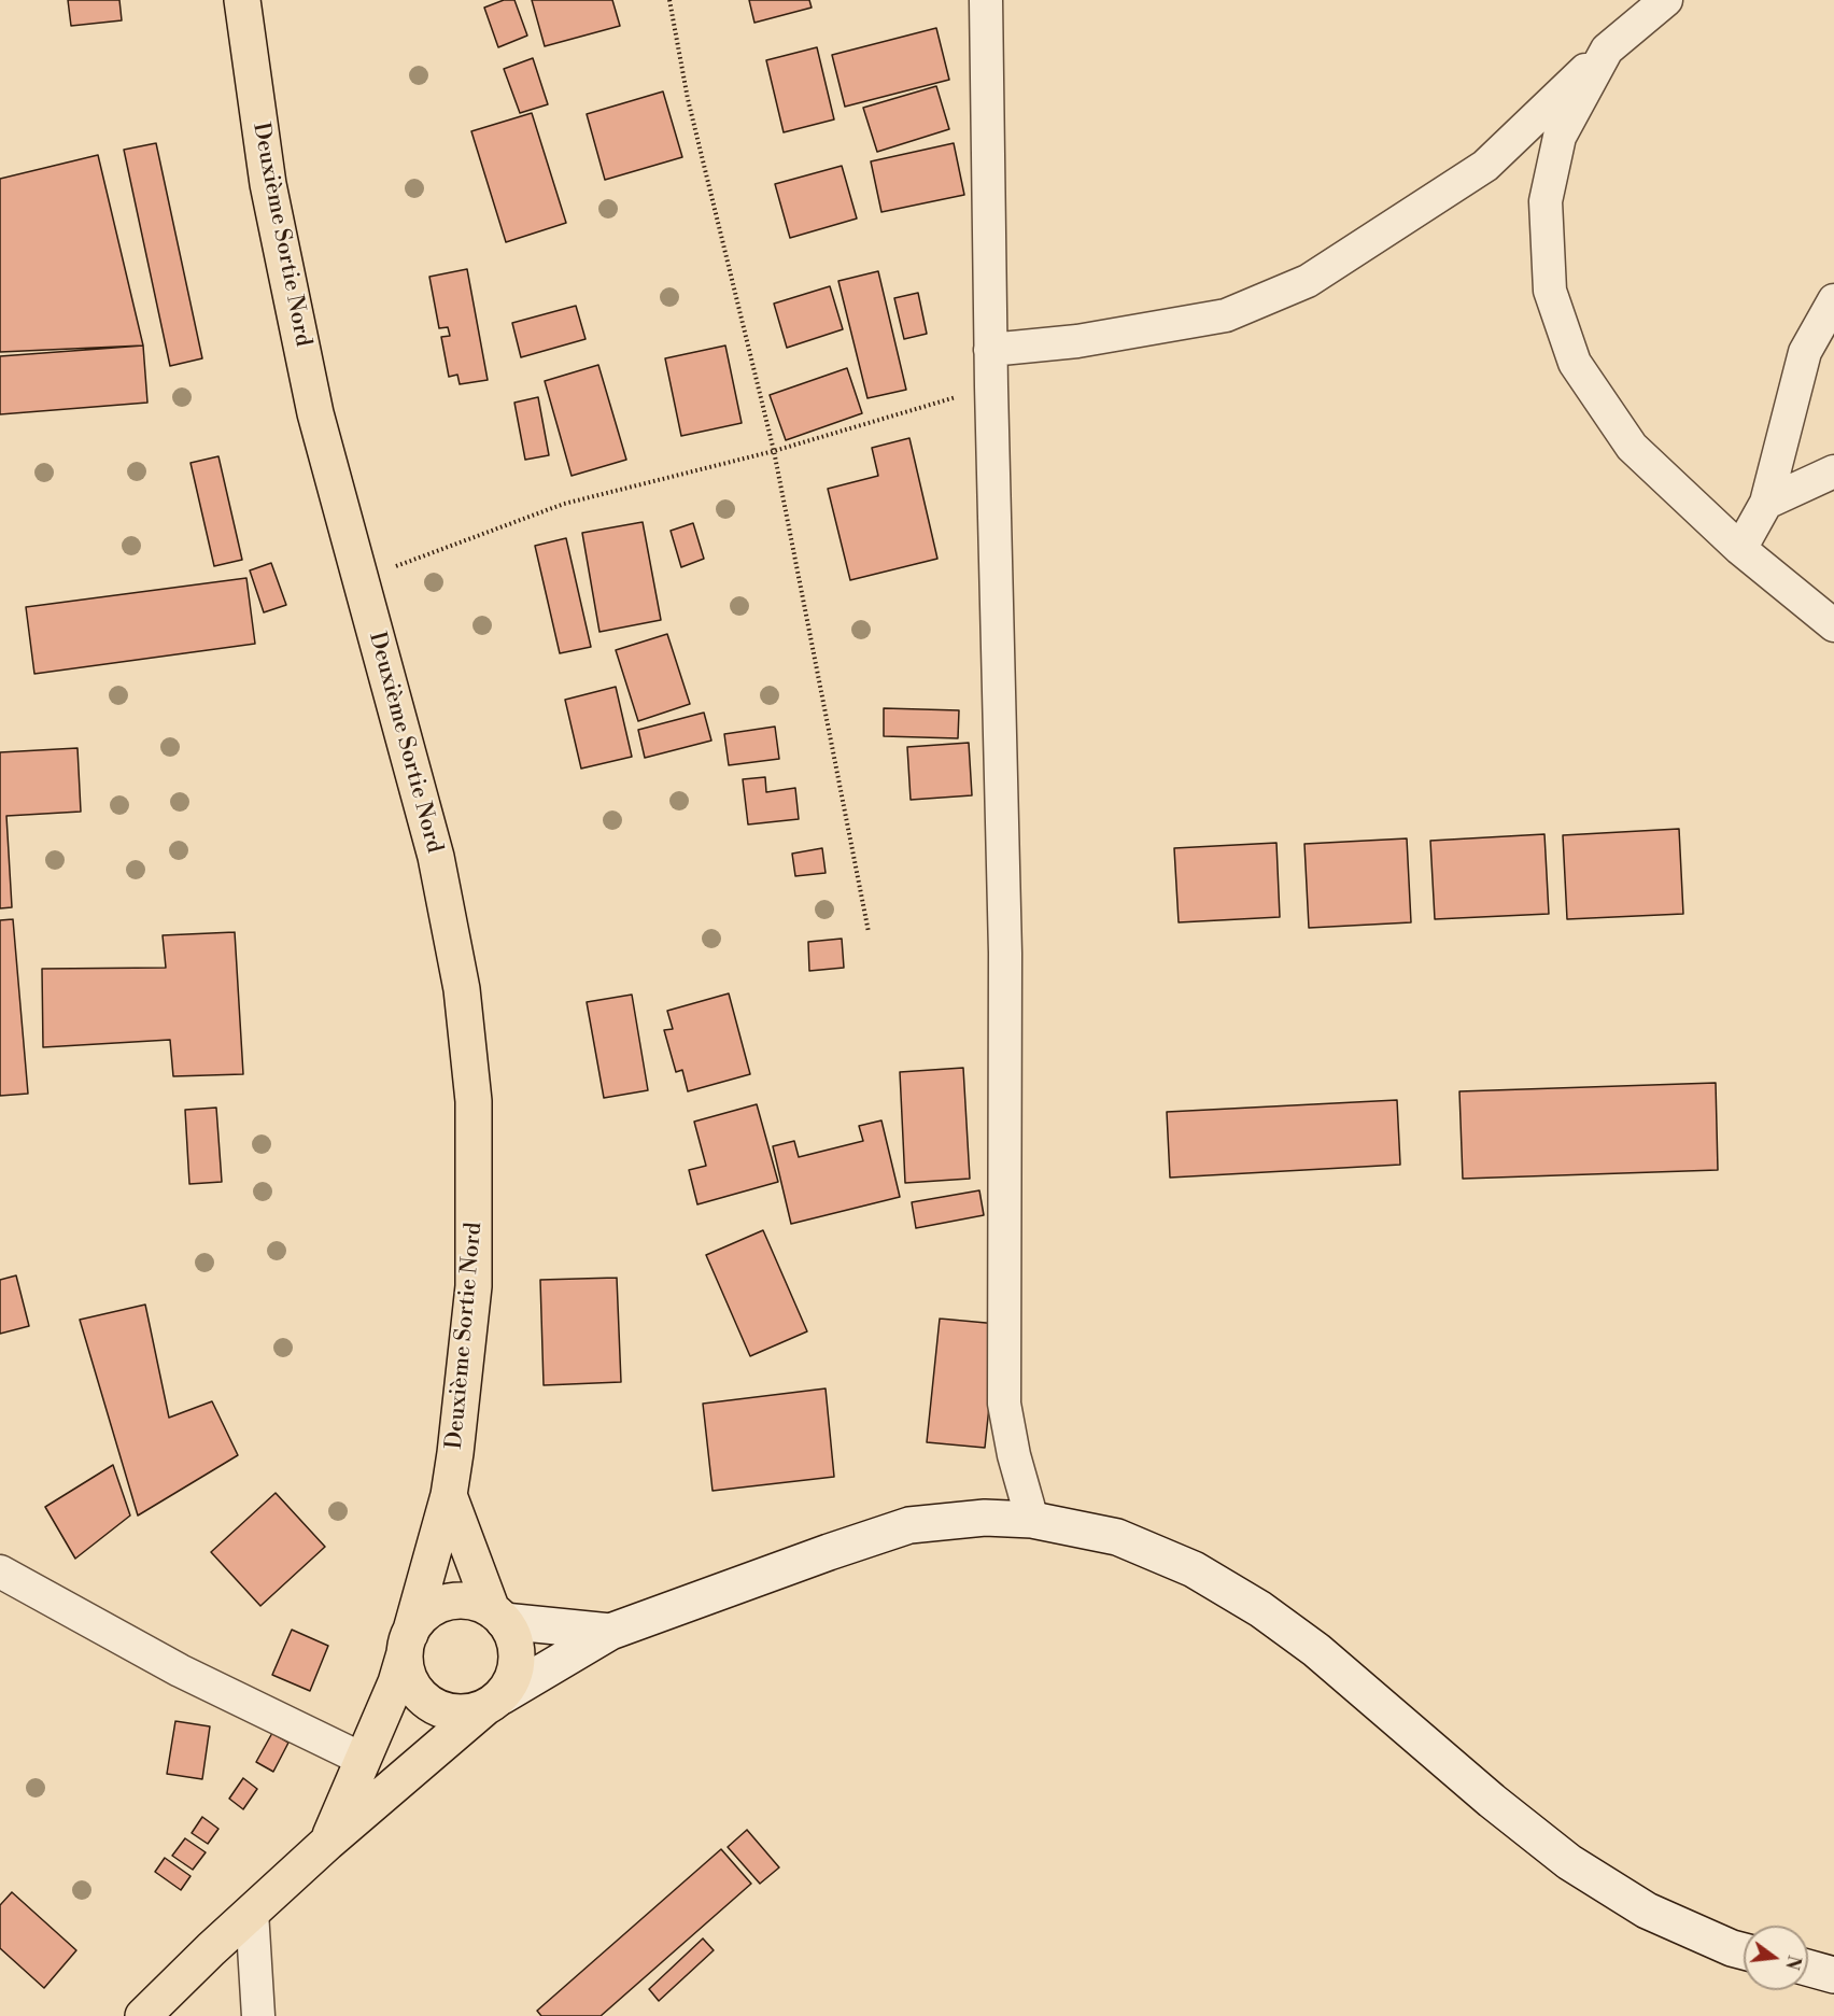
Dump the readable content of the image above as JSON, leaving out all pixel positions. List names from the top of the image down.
{
  "streets": {
    "main road": ["Deuxième Sortie Nord"]
  },
  "north": "right"
}
